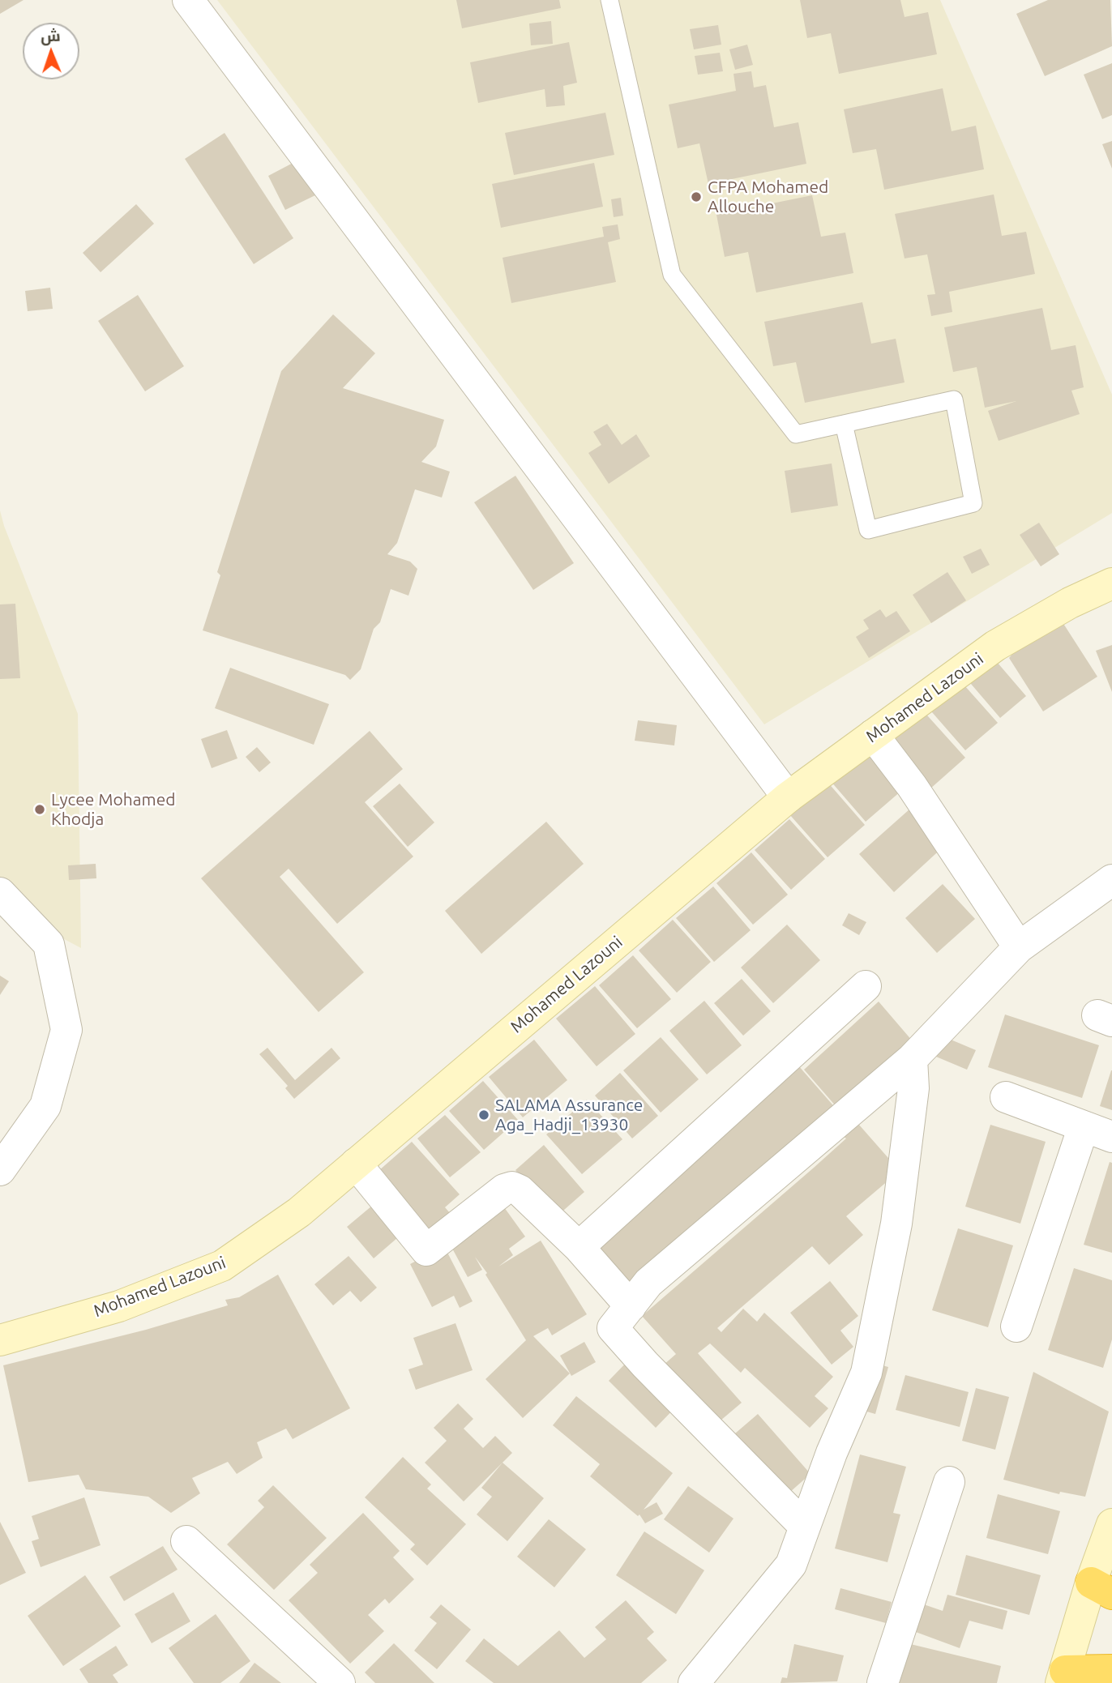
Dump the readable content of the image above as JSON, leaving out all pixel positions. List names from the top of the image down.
{
  "streets": {
    "main road": ["Mohamed Lazouni"]
  },
  "places": ["CFPA Mohamed Allouche", "Lycee Mohamed Khodja", "SALAMA Assurance Aga_Hadji_13930"],
  "north": "top"
}
